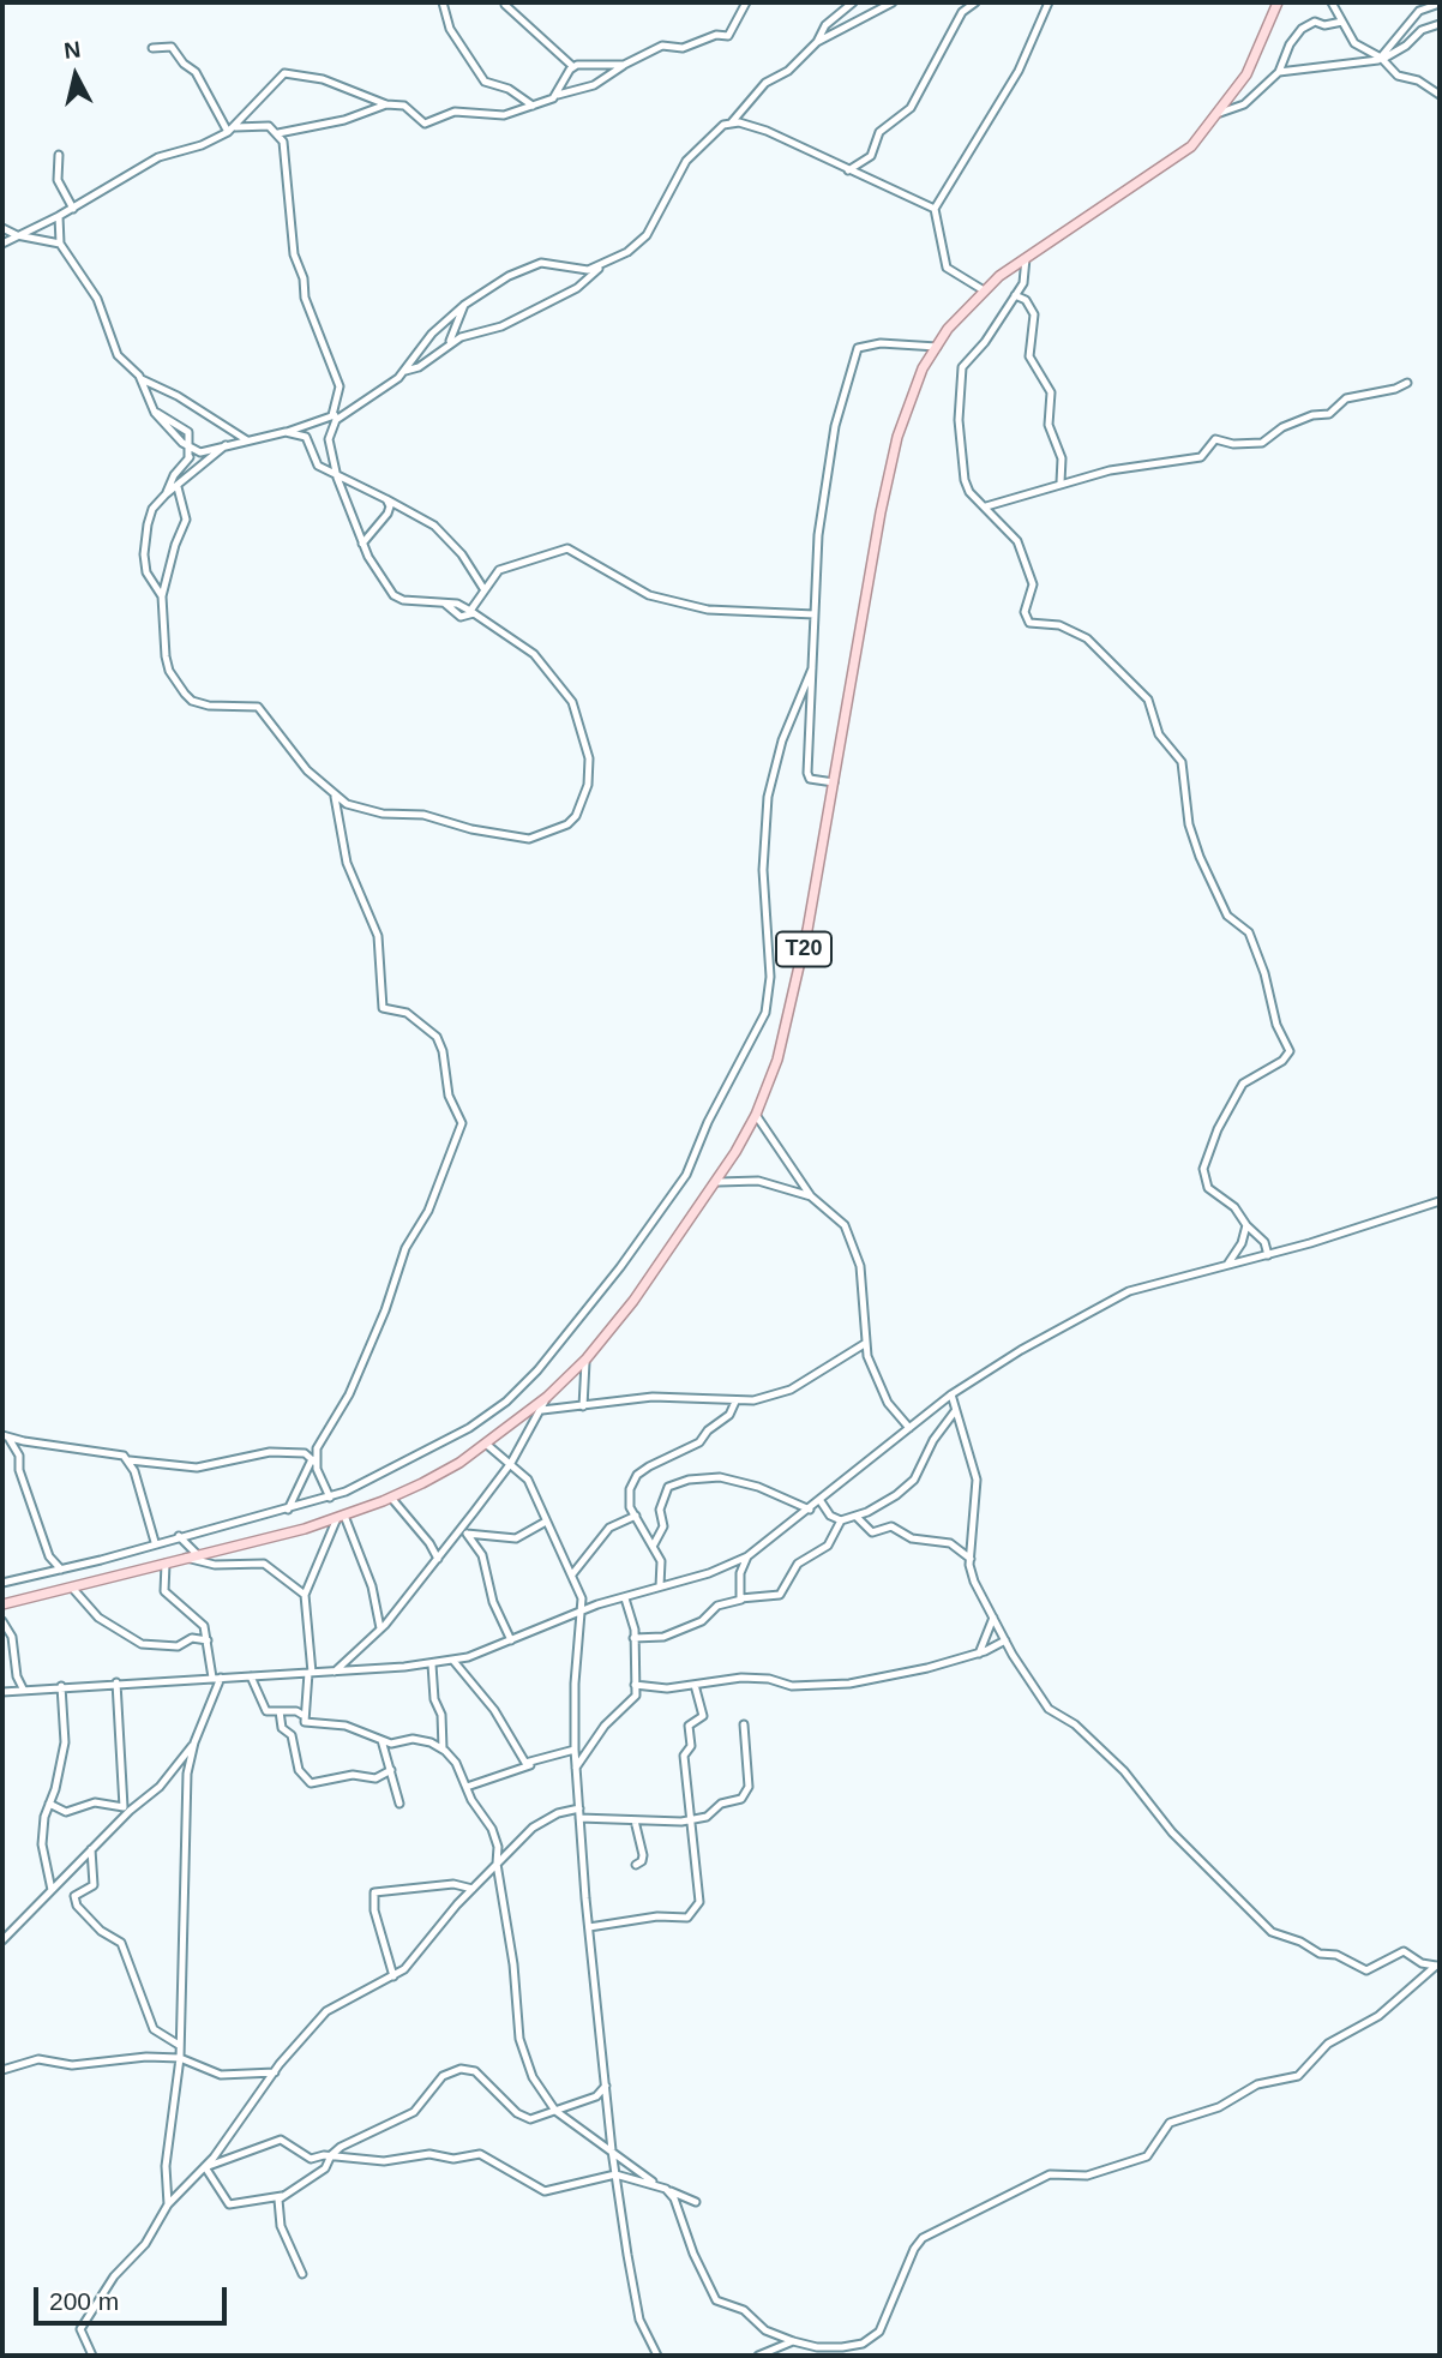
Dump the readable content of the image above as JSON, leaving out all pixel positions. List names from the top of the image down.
{
  "streets": {
    "main road": ["T20"]
  },
  "scale_bar": "200 m",
  "north": "top"
}
